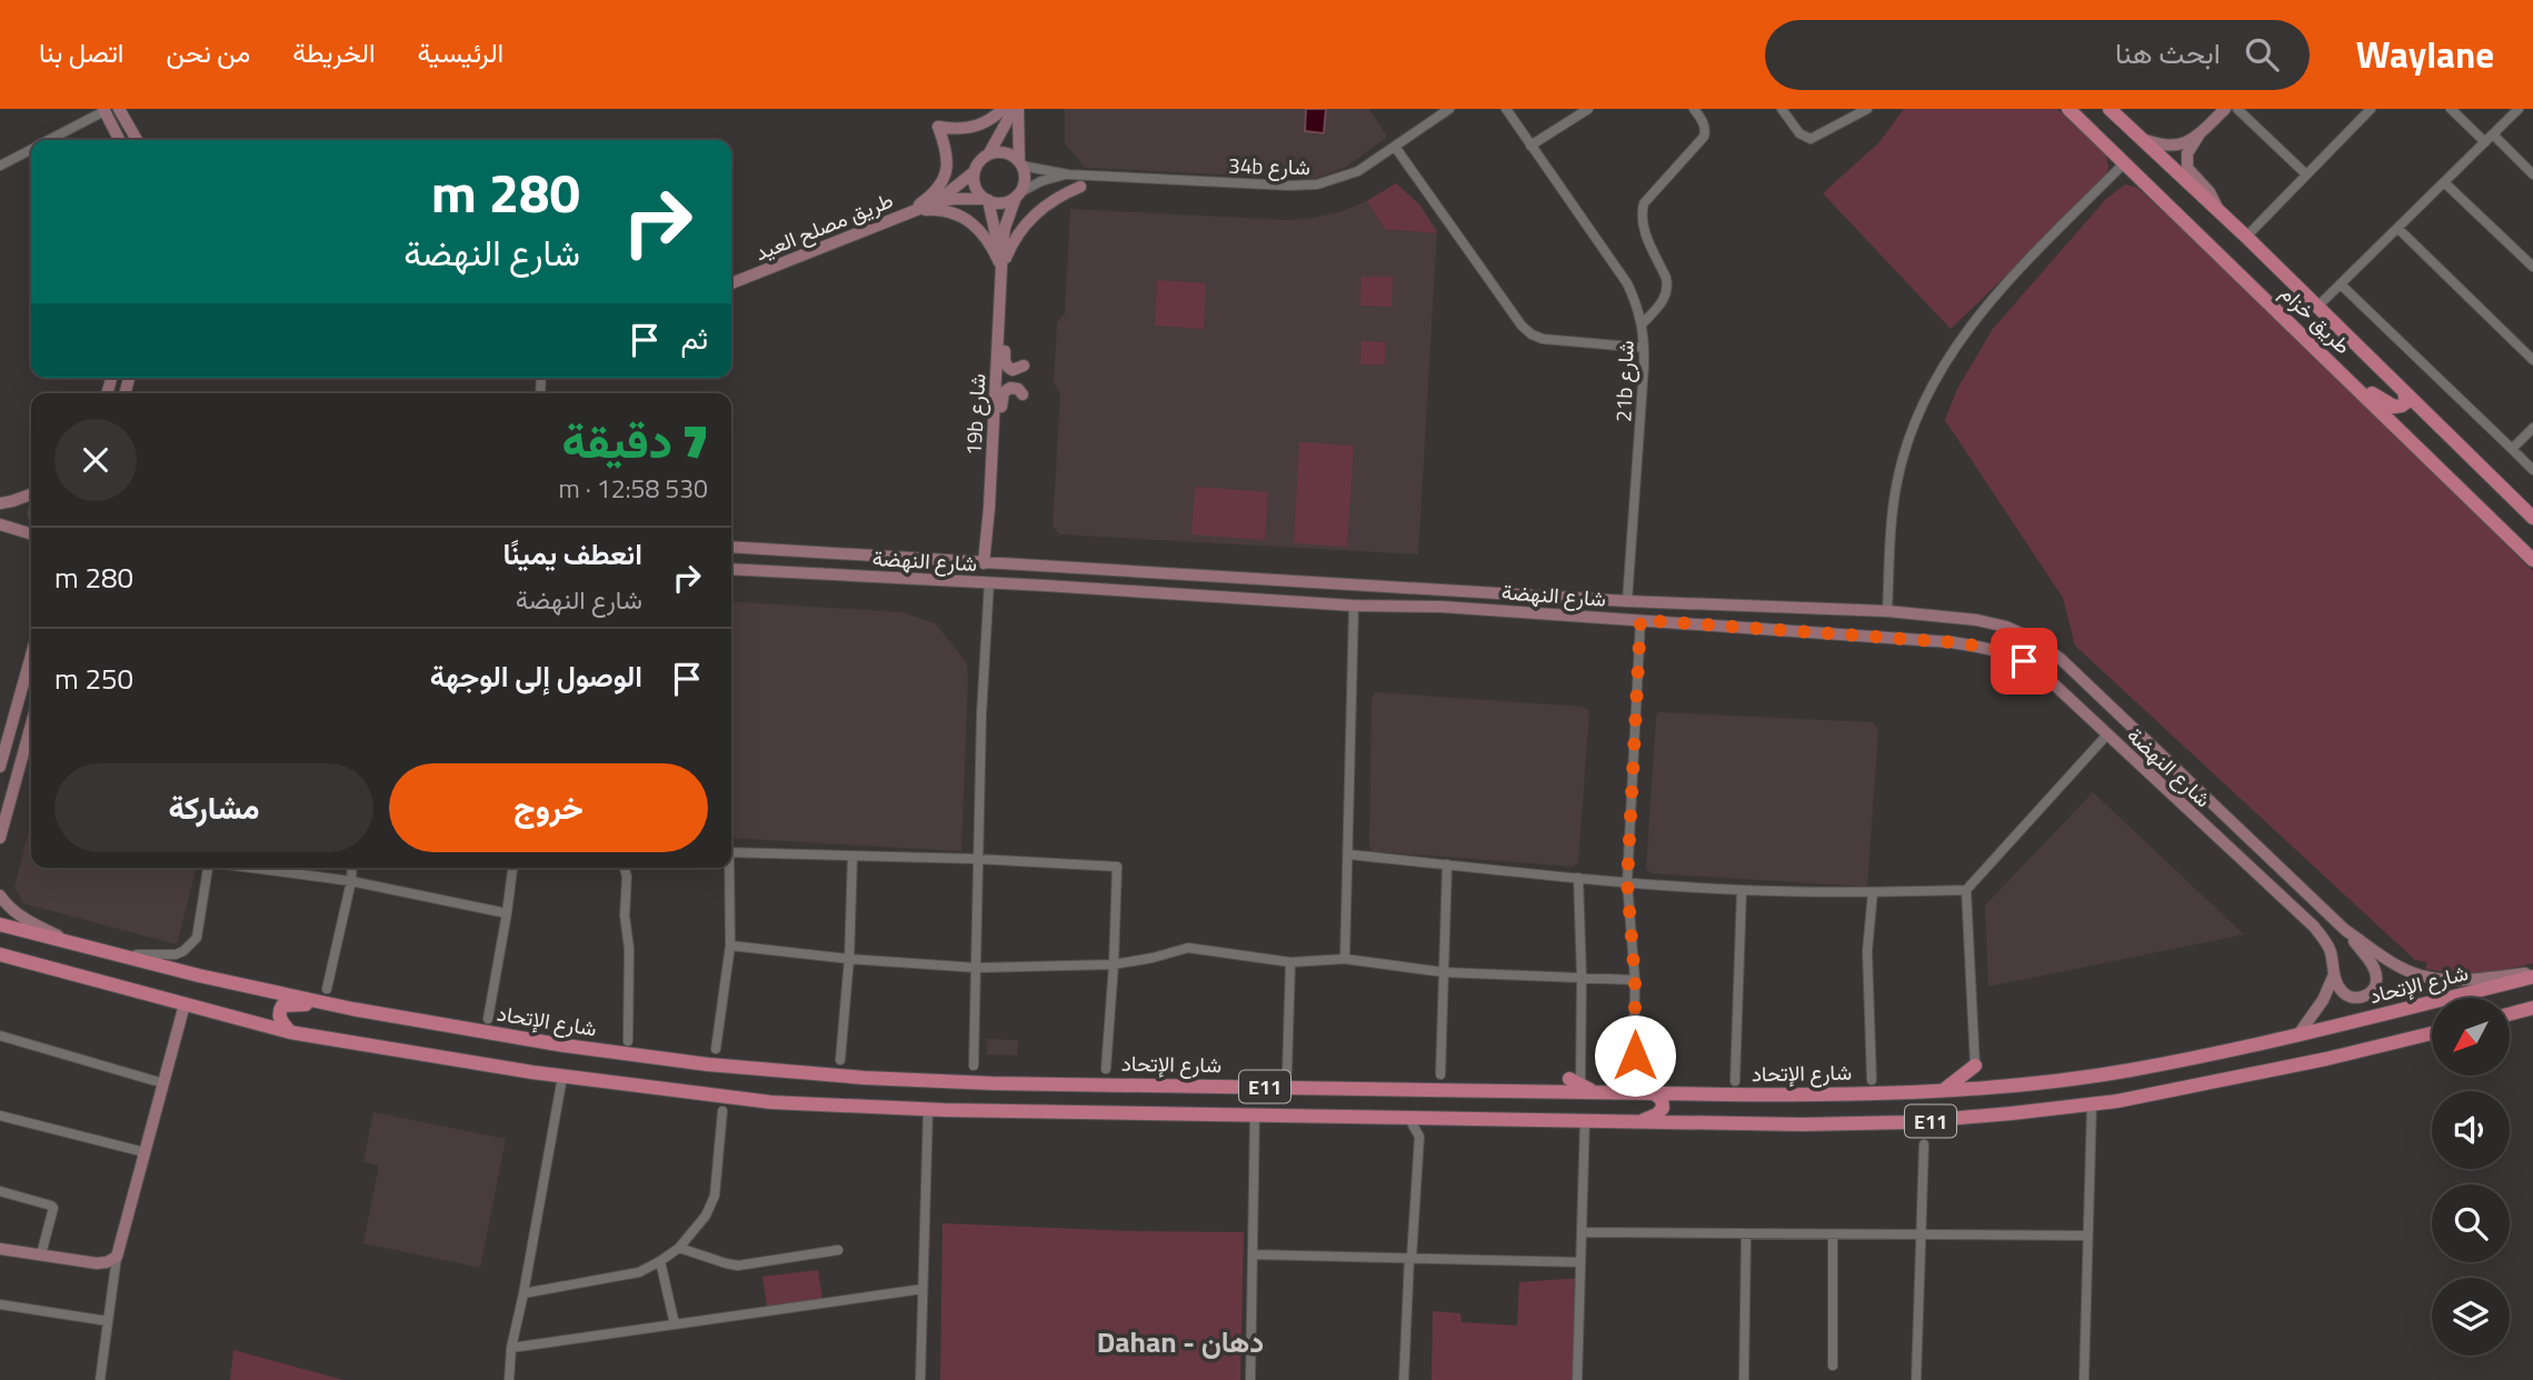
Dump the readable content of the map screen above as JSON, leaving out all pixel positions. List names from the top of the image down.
{
  "streets": {
    "main road": [
      "طريق مصلح العيد",
      "طريق خزام",
      "19b شارع",
      "شارع النهضة",
      "شارع الإتحاد",
      "E11"
    ],
    "street": ["34b شارع", "21b شارع"]
  },
  "crossings": [
    ["34b شارع", "طريق مصلح العيد"],
    ["34b شارع", "19b شارع"],
    ["طريق مصلح العيد", "19b شارع"],
    ["21b شارع", "شارع النهضة"],
    ["19b شارع", "شارع النهضة"]
  ],
  "districts": ["Dahan - دهان"],
  "north": "bottom left",
  "page": {
    "header": "Waylane",
    "search": "ابحث هنا",
    "nav": [
      "الرئيسية",
      "الخريطة",
      "من نحن",
      "اتصل بنا"
    ],
    "turn": ["280 m", "شارع النهضة"],
    "then": "ثم",
    "heading": ["7 دقيقة", "530 m · 12:58"],
    "list": [
      {
        "name": "انعطف يمينًا",
        "note": "شارع النهضة",
        "value": "280 m"
      },
      {
        "name": "الوصول إلى الوجهة",
        "value": "250 m"
      }
    ],
    "buttons": ["خروج", "مشاركة"]
  }
}
